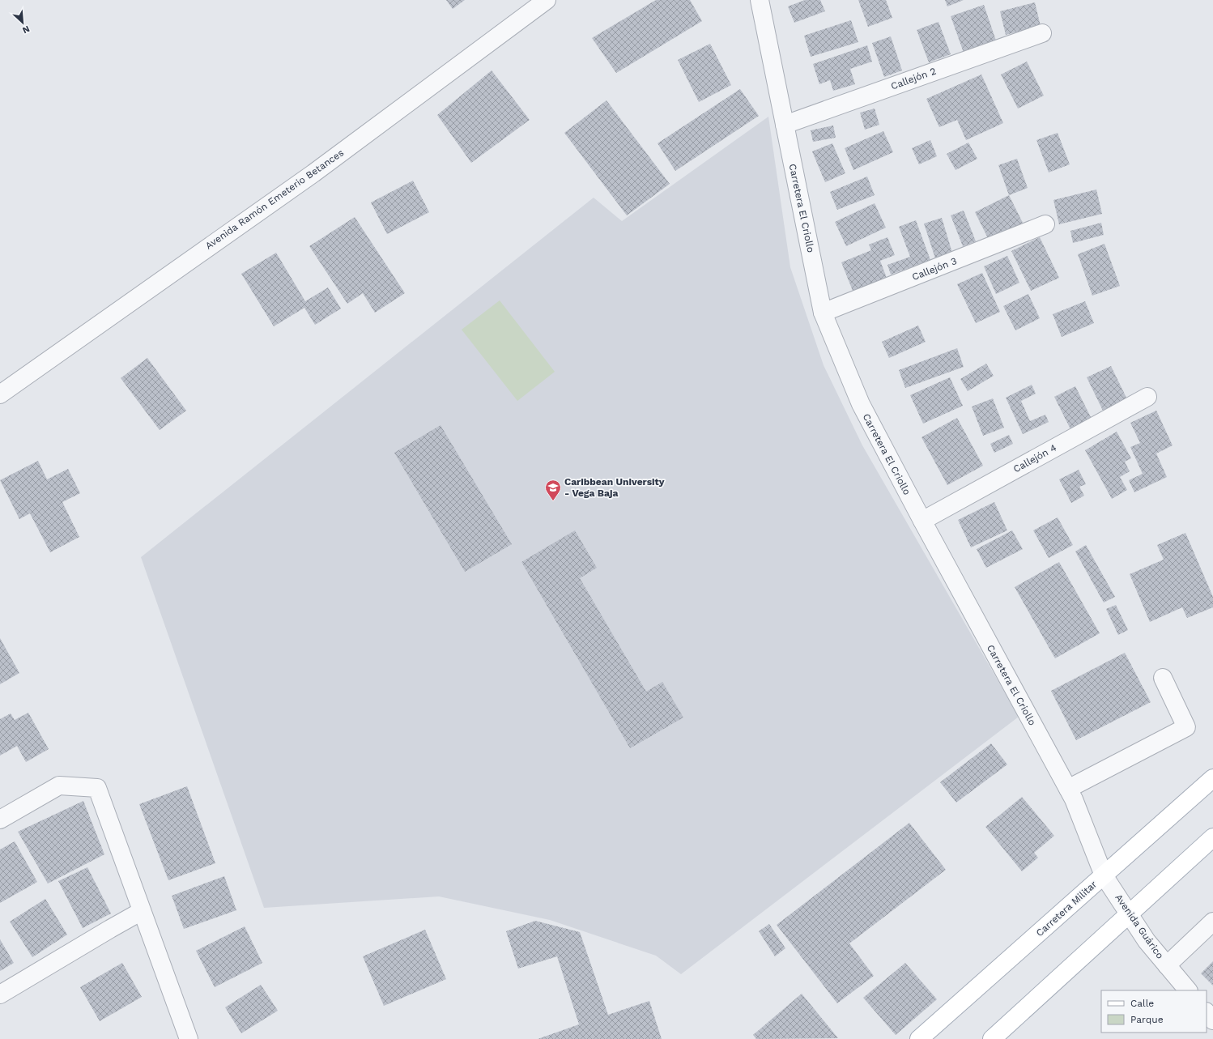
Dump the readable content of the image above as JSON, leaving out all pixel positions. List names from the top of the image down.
{
  "streets": {
    "main road": ["Carretera Militar"],
    "street": [
      "Callejón 2",
      "Avenida Ramón Emeterio Betances",
      "Carretera El Criollo",
      "Callejón 3",
      "Callejón 4",
      "Avenida Guárico"
    ]
  },
  "crossings": [
    ["Callejón 2", "Carretera El Criollo"],
    ["Carretera El Criollo", "Callejón 3"],
    ["Carretera El Criollo", "Callejón 4"],
    ["Carretera El Criollo", "Carretera Militar"],
    ["Carretera El Criollo", "Avenida Guárico"],
    ["Carretera Militar", "Avenida Guárico"]
  ],
  "places": {
    "school or university": ["Caribbean University - Vega Baja"]
  },
  "legend": ["Calle", "Parque"],
  "north": "bottom right"
}
